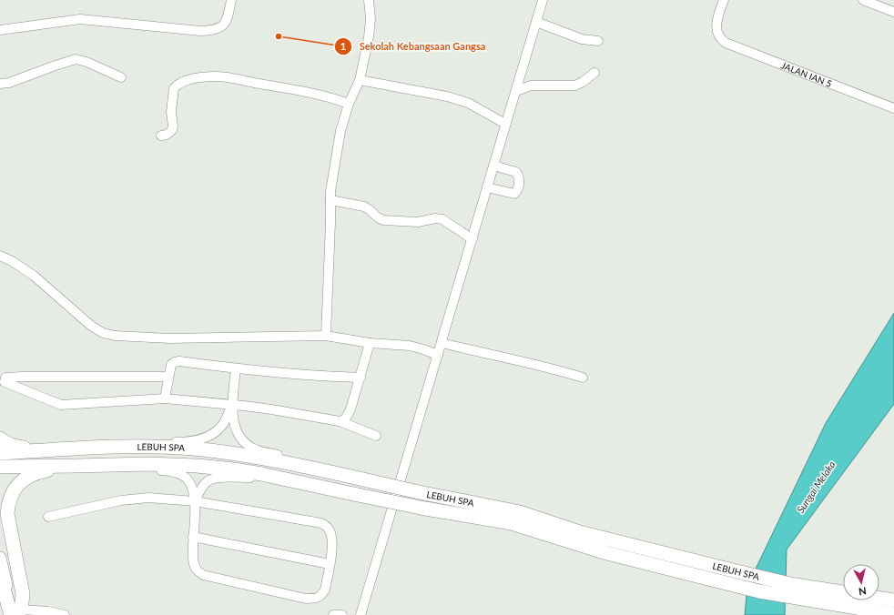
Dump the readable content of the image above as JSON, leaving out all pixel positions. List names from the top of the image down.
{
  "streets": {
    "highway": ["LEBUH SPA"],
    "street": ["JALAN IAN 5"]
  },
  "water": ["Sungai Melaka"],
  "places": ["Sekolah Kebangsaan Gangsa"],
  "north": "bottom"
}
